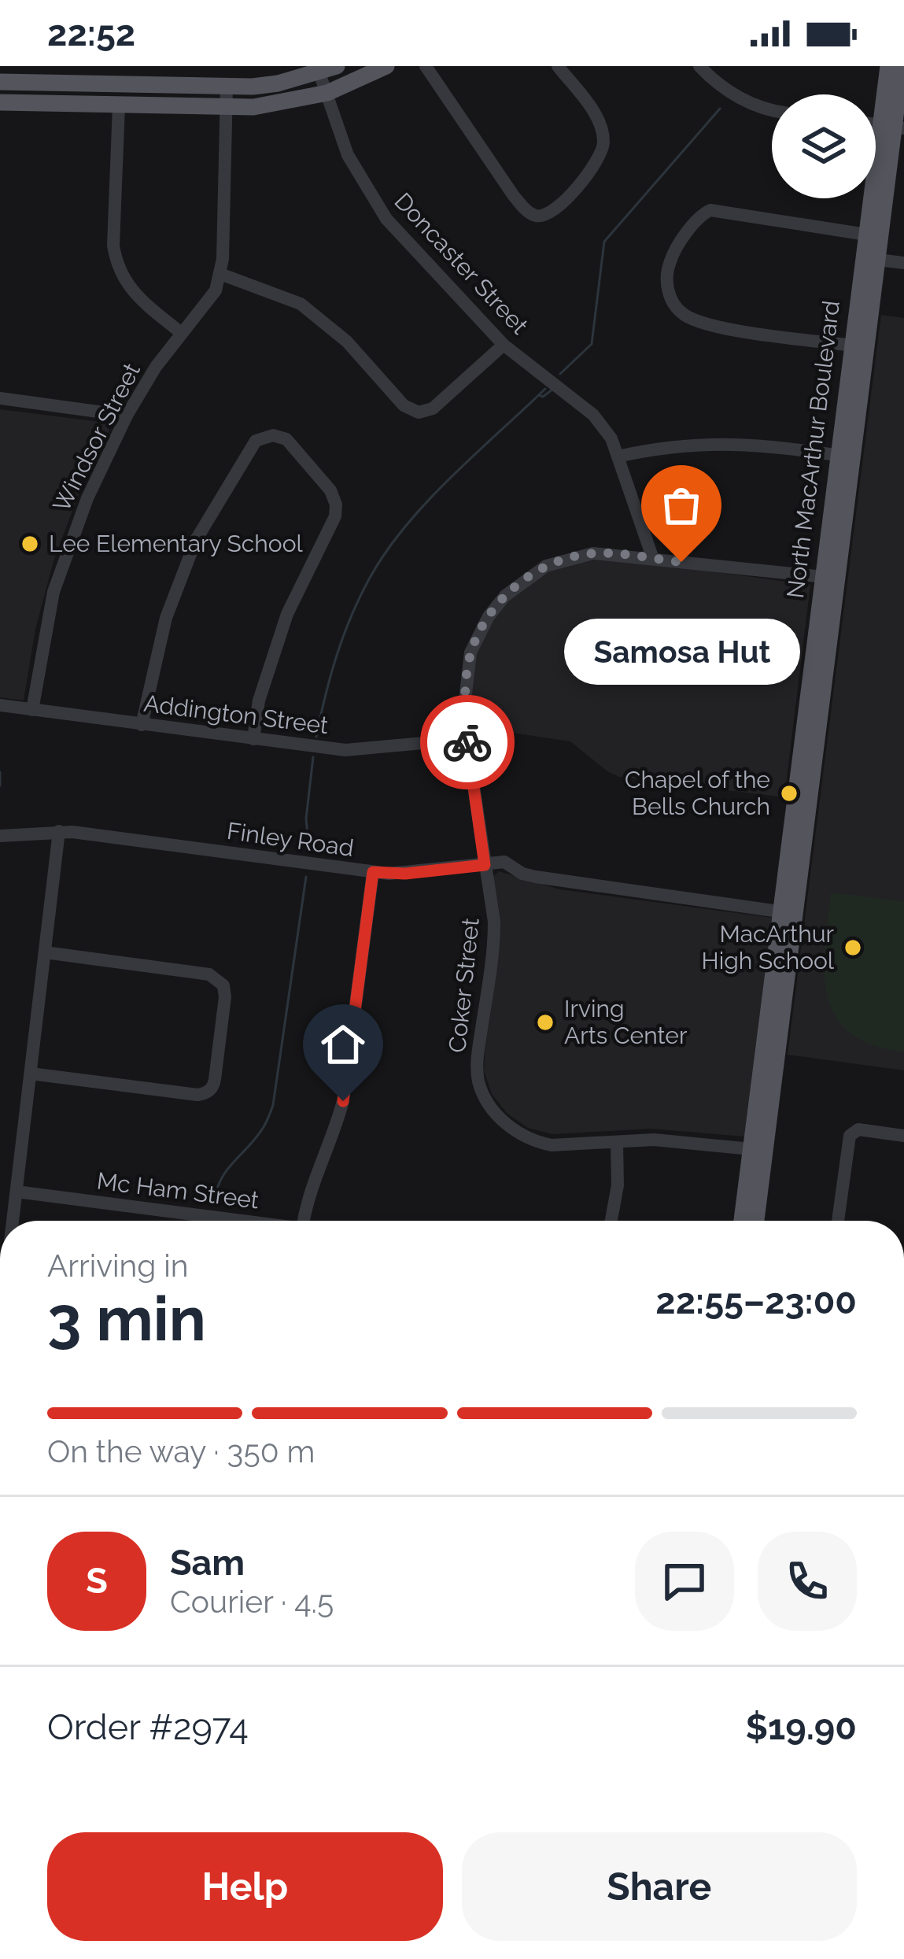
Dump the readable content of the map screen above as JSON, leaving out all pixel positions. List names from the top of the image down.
{
  "streets": {
    "main road": ["North MacArthur Boulevard"],
    "street": [
      "Doncaster Street",
      "Windsor Street",
      "Addington Street",
      "Finley Road",
      "Coker Street",
      "Mc Ham Street"
    ]
  },
  "crossings": [
    ["Doncaster Street", "Coker Street"],
    ["Windsor Street", "Addington Street"],
    ["North MacArthur Boulevard", "Finley Road"],
    ["North MacArthur Boulevard", "Coker Street"],
    ["Addington Street", "Coker Street"],
    ["Finley Road", "Coker Street"]
  ],
  "places": [
    "Lee Elementary School",
    "Samosa Hut",
    "Chapel of the Bells Church",
    "MacArthur High School",
    "Irving Arts Center"
  ],
  "page": {
    "status": "22:52",
    "bubble": "Samosa Hut",
    "heading": ["3 min", "Arriving in", "22:55–23:00"],
    "panel": [
      "Sam",
      "Courier · 4.5",
      "Order #2974",
      "$19.90"
    ],
    "bar": "On the way · 350 m",
    "round": "S",
    "buttons": ["Help", "Share"]
  }
}
